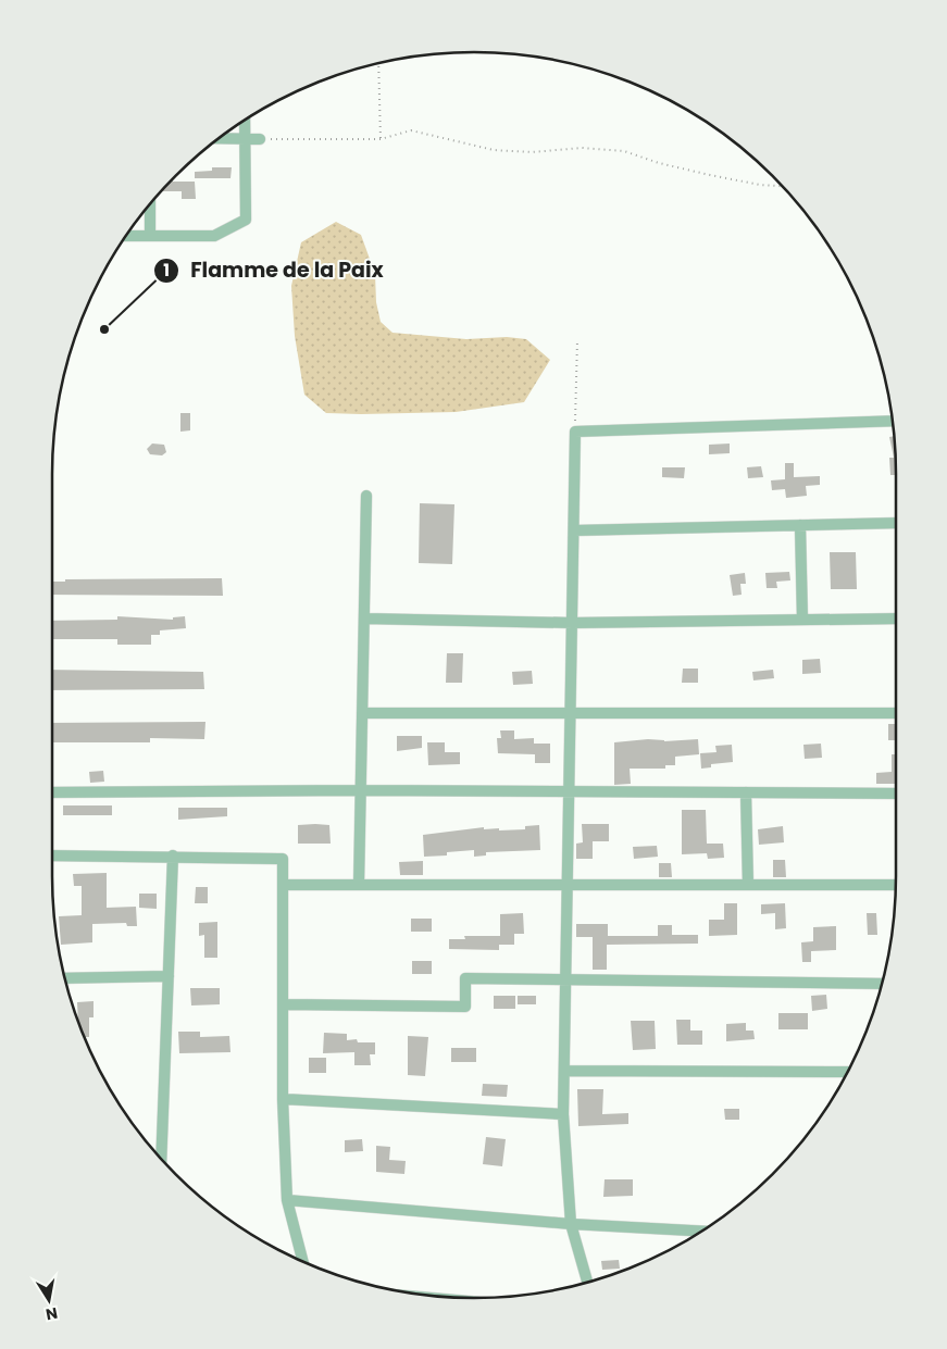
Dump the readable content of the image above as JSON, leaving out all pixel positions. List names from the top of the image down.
{
  "places": ["Flamme de la Paix"],
  "north": "bottom"
}
